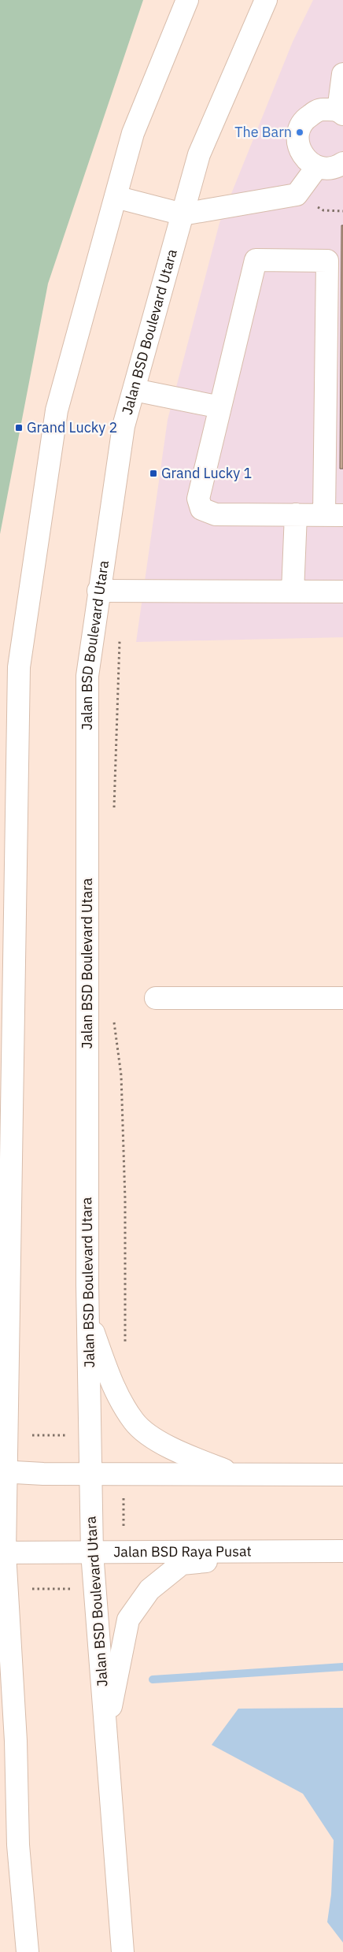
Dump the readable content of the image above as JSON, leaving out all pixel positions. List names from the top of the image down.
{
  "streets": {
    "main road": ["Jalan BSD Boulevard Utara", "Jalan BSD Raya Pusat"]
  },
  "crossings": [
    ["Jalan BSD Boulevard Utara", "Jalan BSD Raya Pusat"]
  ],
  "places": {
    "other": ["The Barn"],
    "transit": ["Grand Lucky 2", "Grand Lucky 1"]
  }
}
